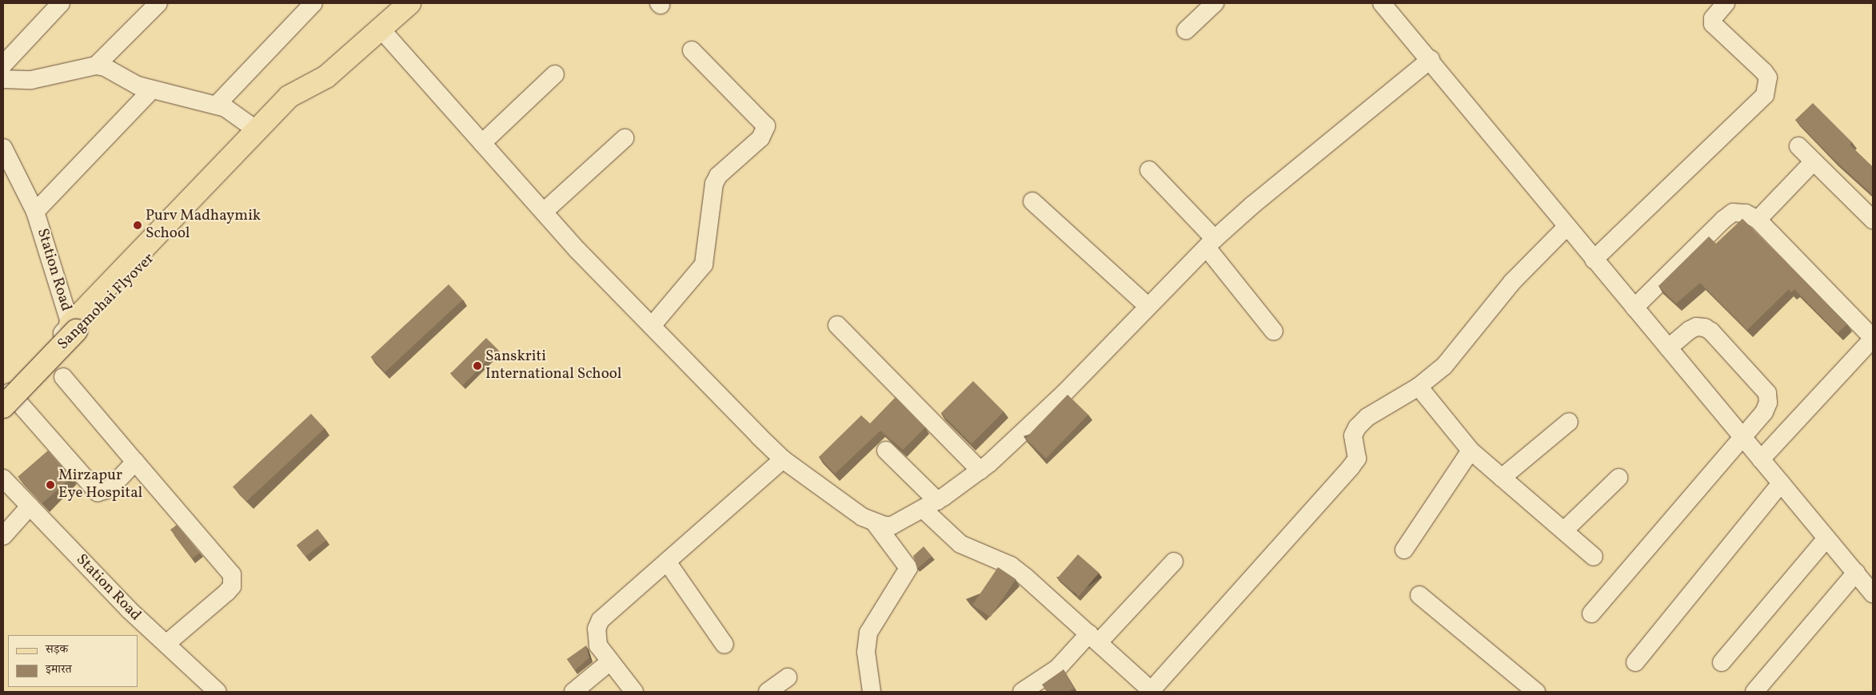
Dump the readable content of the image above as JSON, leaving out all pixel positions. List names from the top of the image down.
{
  "streets": {
    "main road": ["Sangmohai Flyover"],
    "street": ["Station Road"]
  },
  "crossings": [
    ["Station Road", "Sangmohai Flyover"]
  ],
  "places": ["Purv Madhaymik School", "Sanskriti International School", "Mirzapur Eye Hospital"],
  "legend": ["सड़क", "इमारत"]
}
